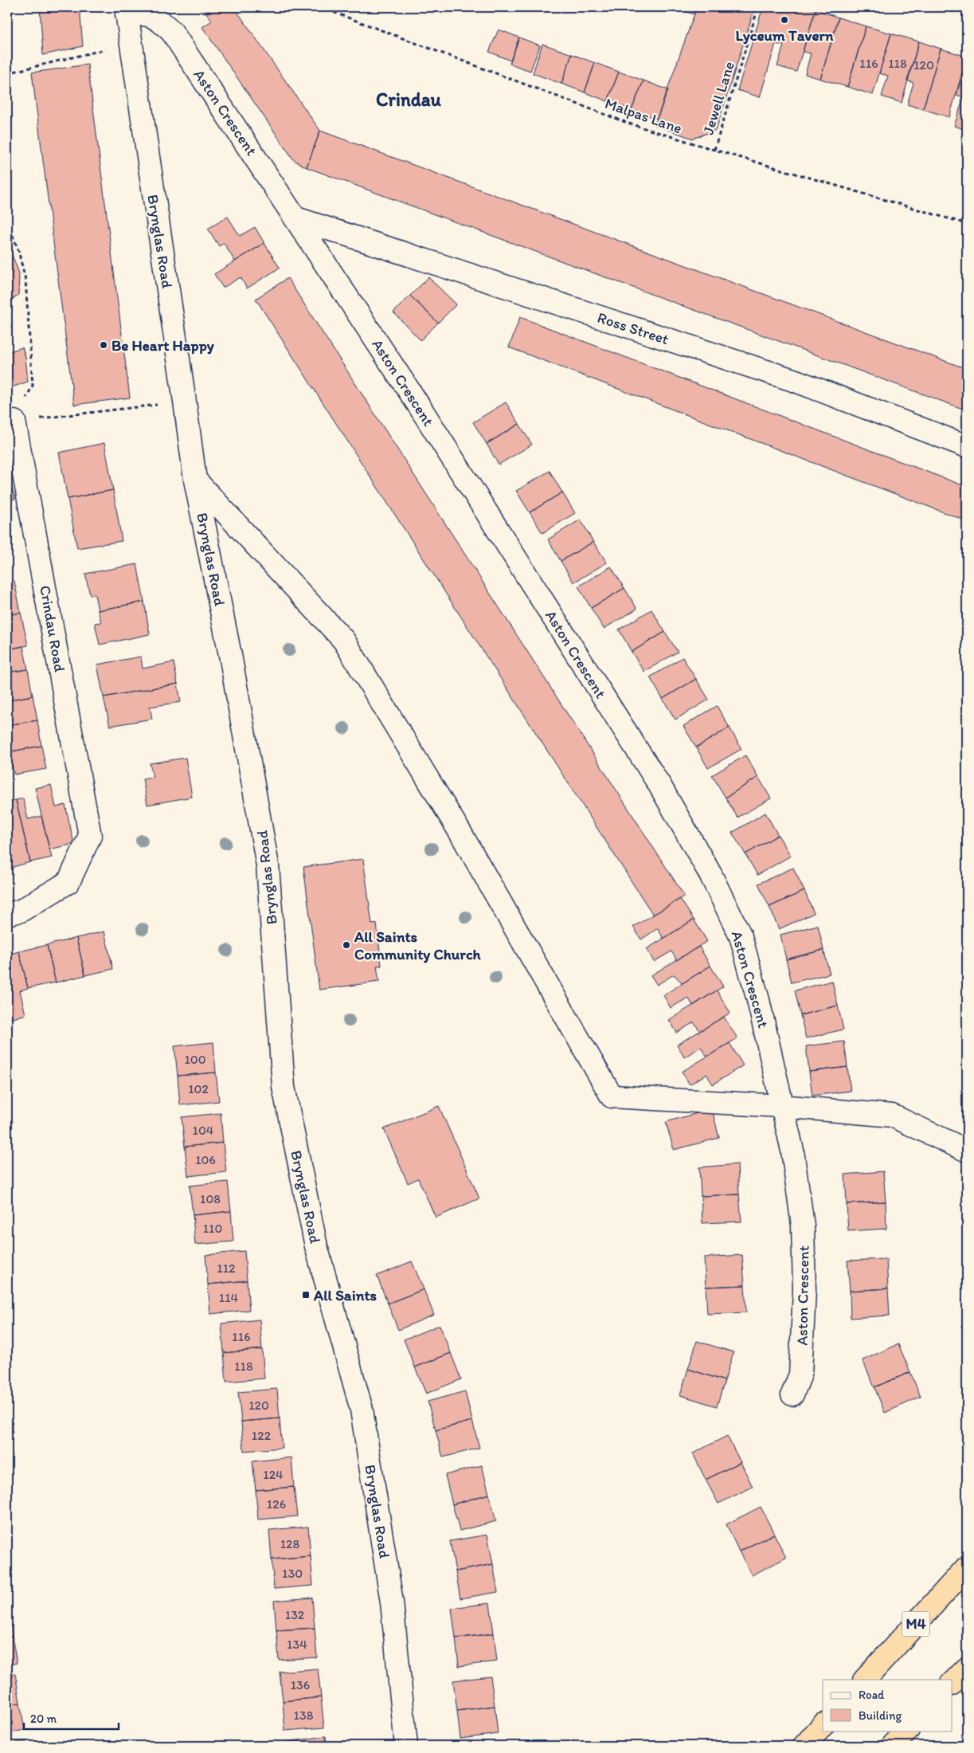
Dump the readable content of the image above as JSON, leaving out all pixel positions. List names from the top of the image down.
{
  "streets": {
    "highway": ["M4"],
    "street": [
      "Aston Crescent",
      "Brynglas Road",
      "Ross Street",
      "Crindau Road"
    ],
    "path": ["Jewell Lane", "Malpas Lane"]
  },
  "crossings": [
    ["Jewell Lane", "Malpas Lane"],
    ["Aston Crescent", "Brynglas Road"],
    ["Aston Crescent", "Ross Street"]
  ],
  "districts": ["Crindau"],
  "places": {
    "other": ["Lyceum Tavern", "Be Heart Happy", "All Saints Community Church"],
    "transit": ["All Saints"]
  },
  "house_numbers": [
    "116",
    "118",
    "120",
    "100",
    "102",
    "104",
    "106",
    "108",
    "110",
    "112",
    "114",
    "116",
    "118",
    "120",
    "122",
    "124",
    "126",
    "128",
    "130",
    "132",
    "134",
    "136",
    "138"
  ],
  "legend": ["Road", "Building"],
  "scale_bar": "20 m"
}
